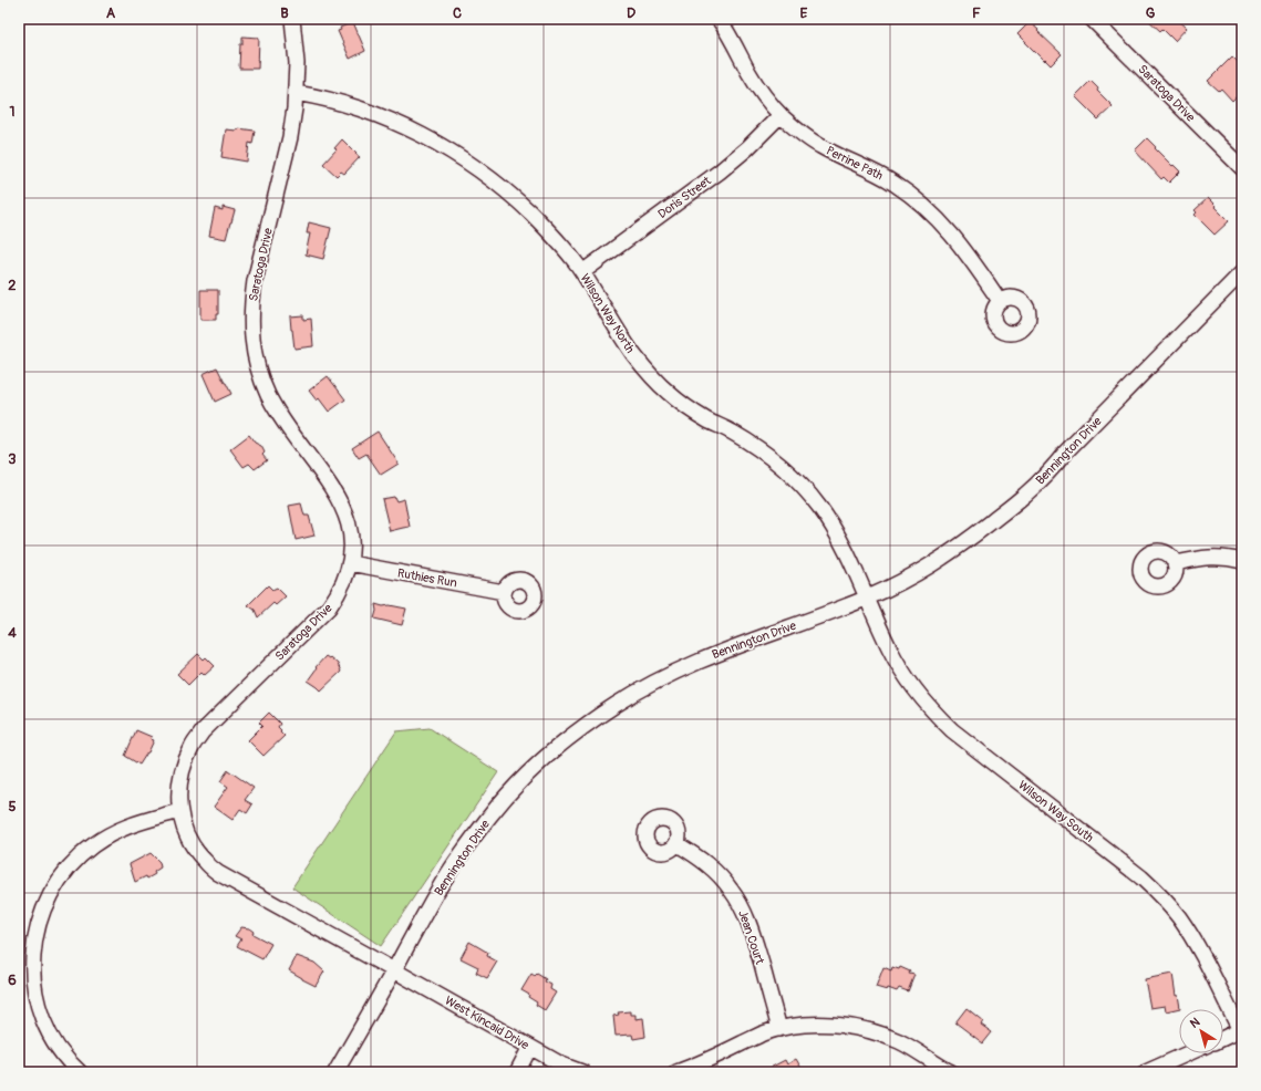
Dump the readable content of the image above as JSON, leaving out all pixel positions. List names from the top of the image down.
{
  "streets": {
    "street": [
      "Saratoga Drive",
      "Perrine Path",
      "Doris Street",
      "Wilson Way North",
      "Bennington Drive",
      "Ruthies Run",
      "Wilson Way South",
      "Jean Court",
      "West Kincaid Drive"
    ]
  },
  "crossings": [
    ["Saratoga Drive", "Wilson Way North"],
    ["Saratoga Drive", "Bennington Drive"],
    ["Saratoga Drive", "Ruthies Run"],
    ["Saratoga Drive", "West Kincaid Drive"],
    ["Perrine Path", "Doris Street"],
    ["Doris Street", "Wilson Way North"],
    ["Wilson Way North", "Bennington Drive"],
    ["Wilson Way North", "Wilson Way South"],
    ["Bennington Drive", "Wilson Way South"],
    ["Bennington Drive", "West Kincaid Drive"]
  ],
  "north": "top left",
  "grid": {
    "columns": [
      "A",
      "B",
      "C",
      "D",
      "E",
      "F",
      "G"
    ],
    "rows": [
      "1",
      "2",
      "3",
      "4",
      "5",
      "6"
    ]
  }
}
